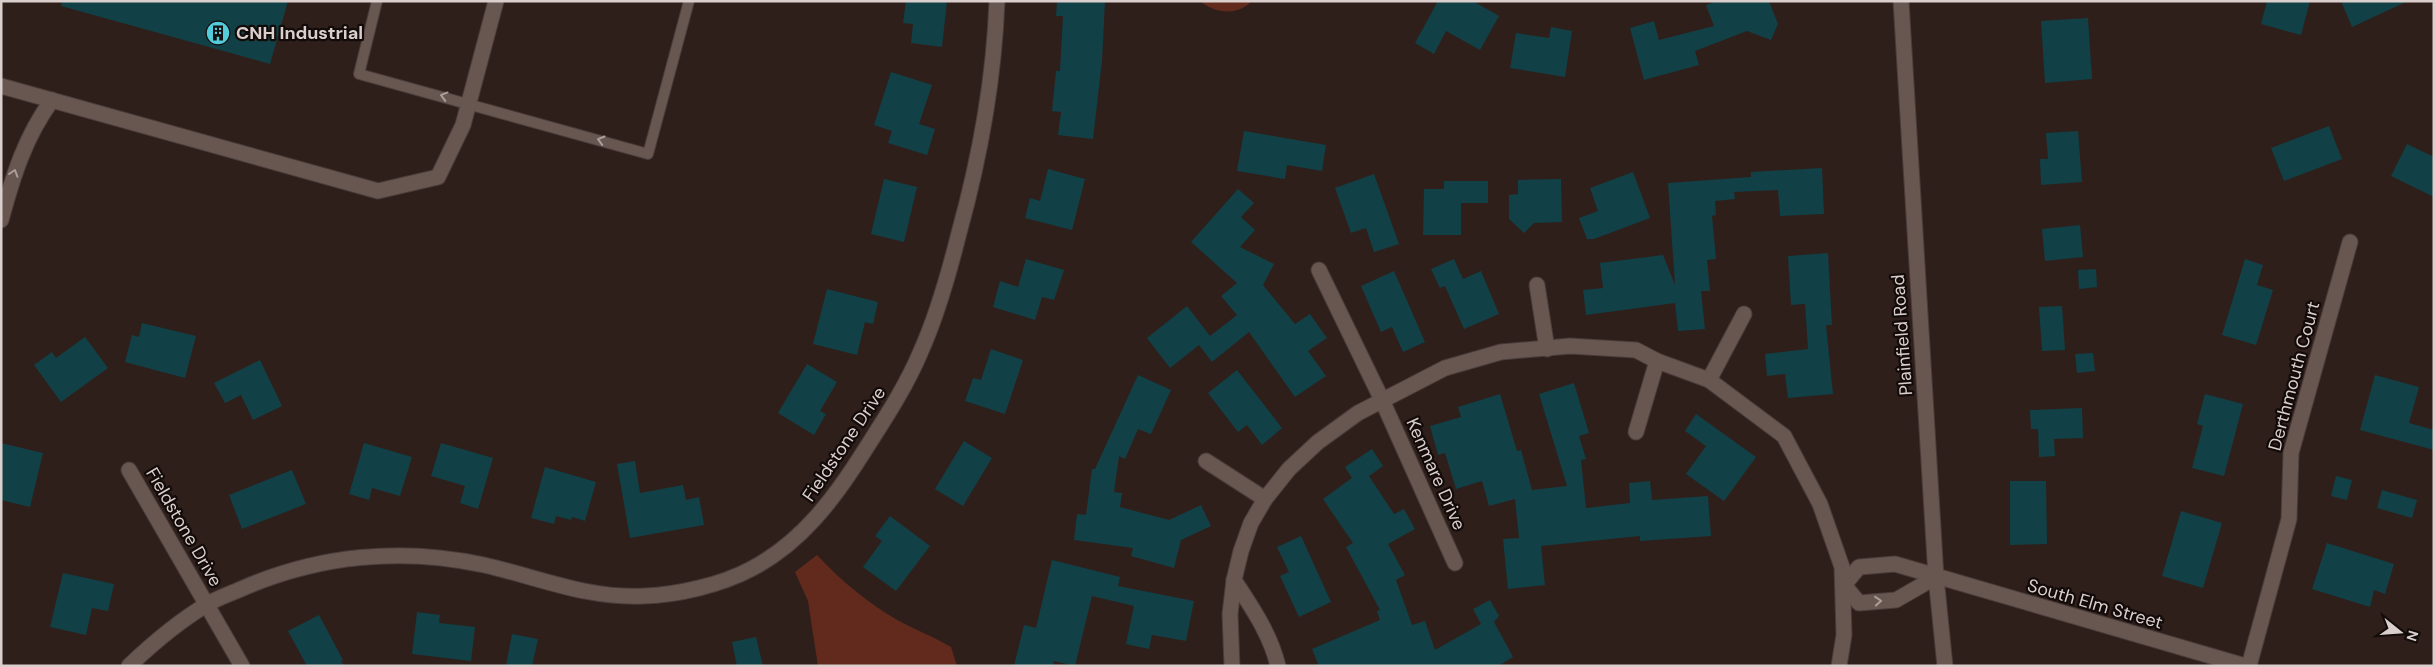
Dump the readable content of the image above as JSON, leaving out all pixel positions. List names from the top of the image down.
{
  "streets": {
    "street": [
      "Plainfield Road",
      "Derthmouth Court",
      "Fieldstone Drive",
      "Kenmare Drive",
      "South Elm Street"
    ]
  },
  "crossings": [
    ["Plainfield Road", "South Elm Street"],
    ["Derthmouth Court", "South Elm Street"]
  ],
  "places": {
    "building": ["CNH Industrial"]
  },
  "north": "right"
}
